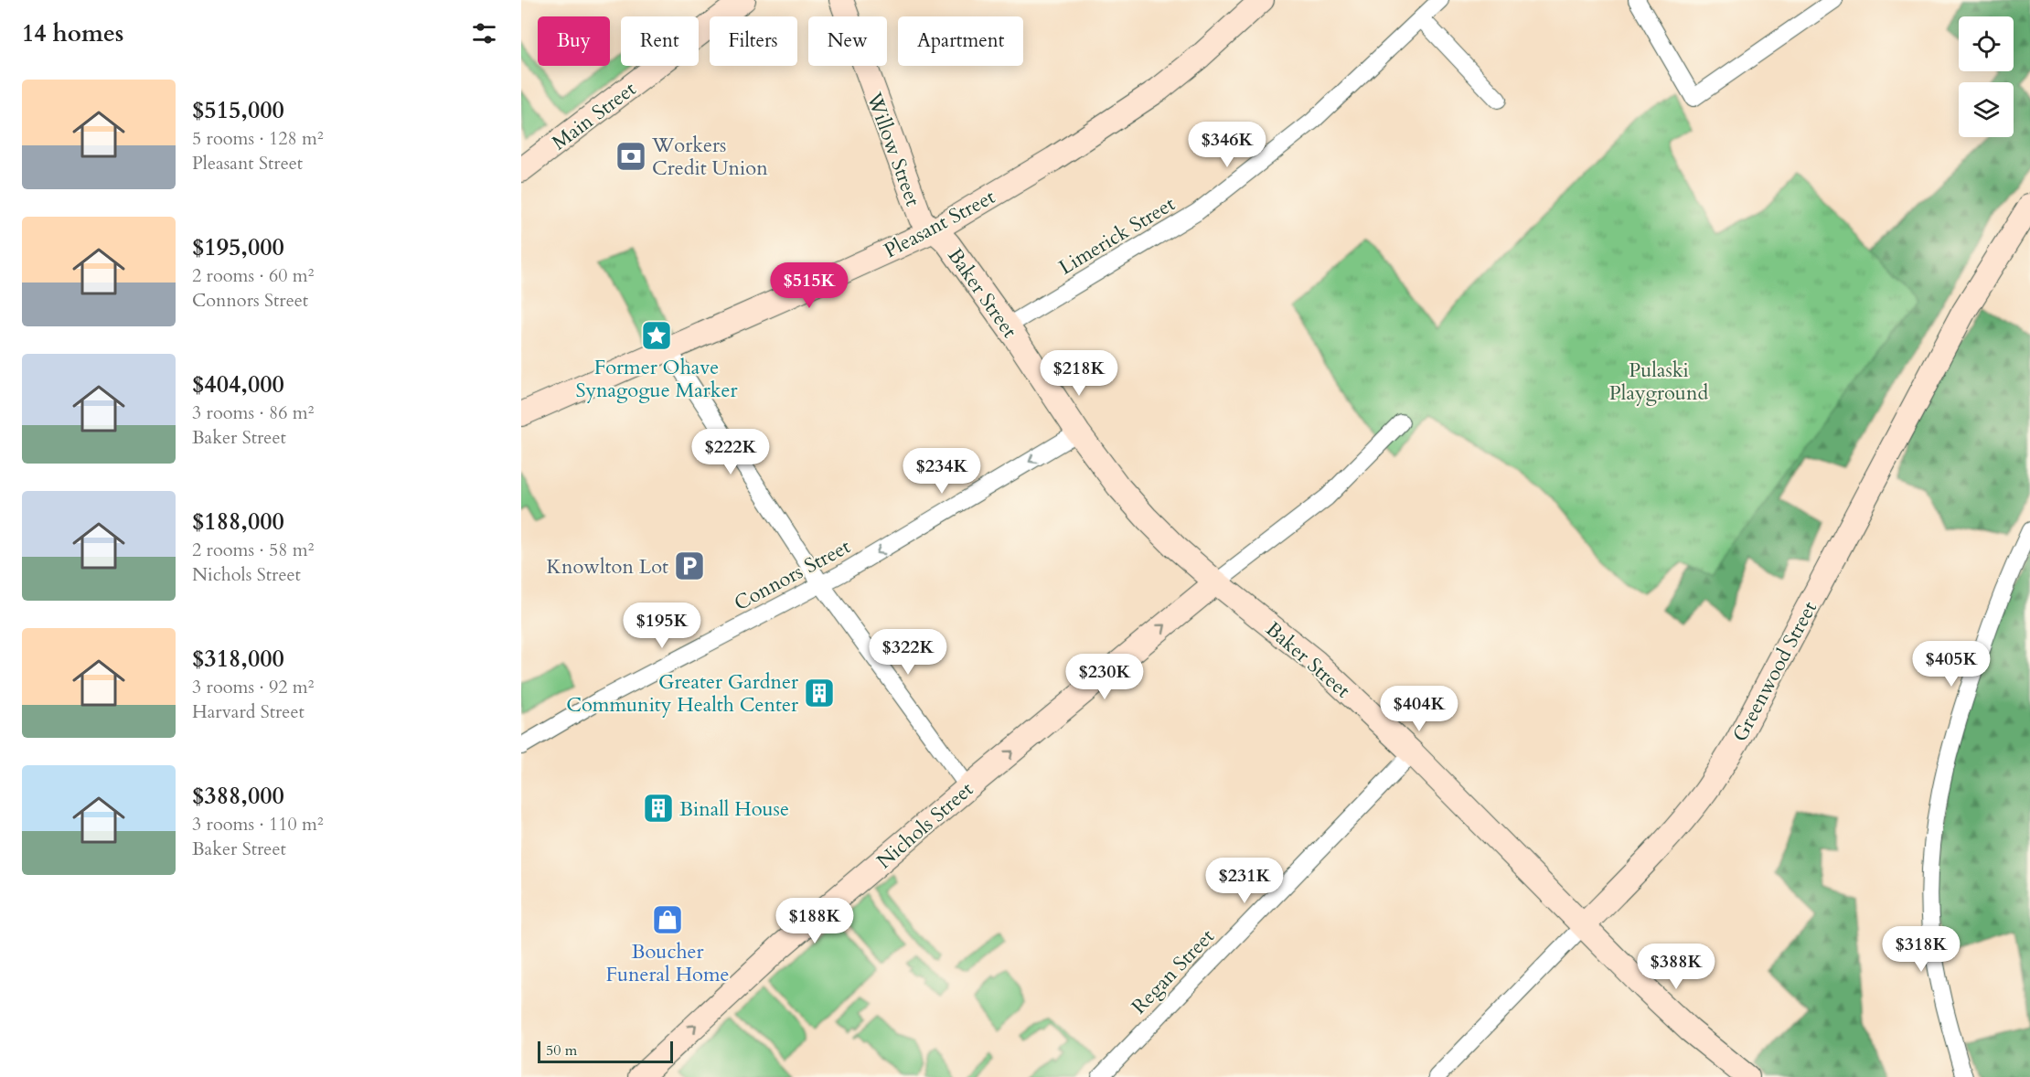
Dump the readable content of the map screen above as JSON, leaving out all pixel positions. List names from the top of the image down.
{
  "streets": {
    "street": [
      "Main Street",
      "Willow Street",
      "Pleasant Street",
      "Limerick Street",
      "Baker Street",
      "Connors Street",
      "Greenwood Street",
      "Nichols Street",
      "Regan Street"
    ]
  },
  "crossings": [
    ["Willow Street", "Pleasant Street"],
    ["Willow Street", "Baker Street"],
    ["Pleasant Street", "Baker Street"],
    ["Limerick Street", "Baker Street"],
    ["Baker Street", "Connors Street"],
    ["Baker Street", "Greenwood Street"],
    ["Baker Street", "Nichols Street"],
    ["Baker Street", "Regan Street"]
  ],
  "one_way": ["Connors Street", "Nichols Street"],
  "parks": ["Pulaski Playground"],
  "places": {
    "bank": ["Workers Credit Union"],
    "place": ["Former Ohave Synagogue Marker"],
    "parking": ["Knowlton Lot"],
    "building": ["Greater Gardner Community Health Center", "Binall House"],
    "shop": ["Boucher Funeral Home"]
  },
  "scale_bar": "50 m",
  "page": {
    "heading": "14 homes",
    "chip": [
      "Buy",
      "Rent",
      "Filters",
      "New",
      "Apartment"
    ],
    "list": [
      {
        "name": "$515,000",
        "note": "5 rooms · 128 m² · Pleasant Street"
      },
      {
        "name": "$195,000",
        "note": "2 rooms · 60 m² · Connors Street"
      },
      {
        "name": "$404,000",
        "note": "3 rooms · 86 m² · Baker Street"
      },
      {
        "name": "$188,000",
        "note": "2 rooms · 58 m² · Nichols Street"
      },
      {
        "name": "$318,000",
        "note": "3 rooms · 92 m² · Harvard Street"
      },
      {
        "name": "$388,000",
        "note": "3 rooms · 110 m² · Baker Street"
      }
    ],
    "price": [
      "$346K",
      "$515K",
      "$218K",
      "$222K",
      "$234K",
      "$195K",
      "$322K",
      "$405K",
      "$230K",
      "$404K",
      "$231K",
      "$188K",
      "$318K",
      "$388K"
    ],
    "scale": "50 m"
  }
}
